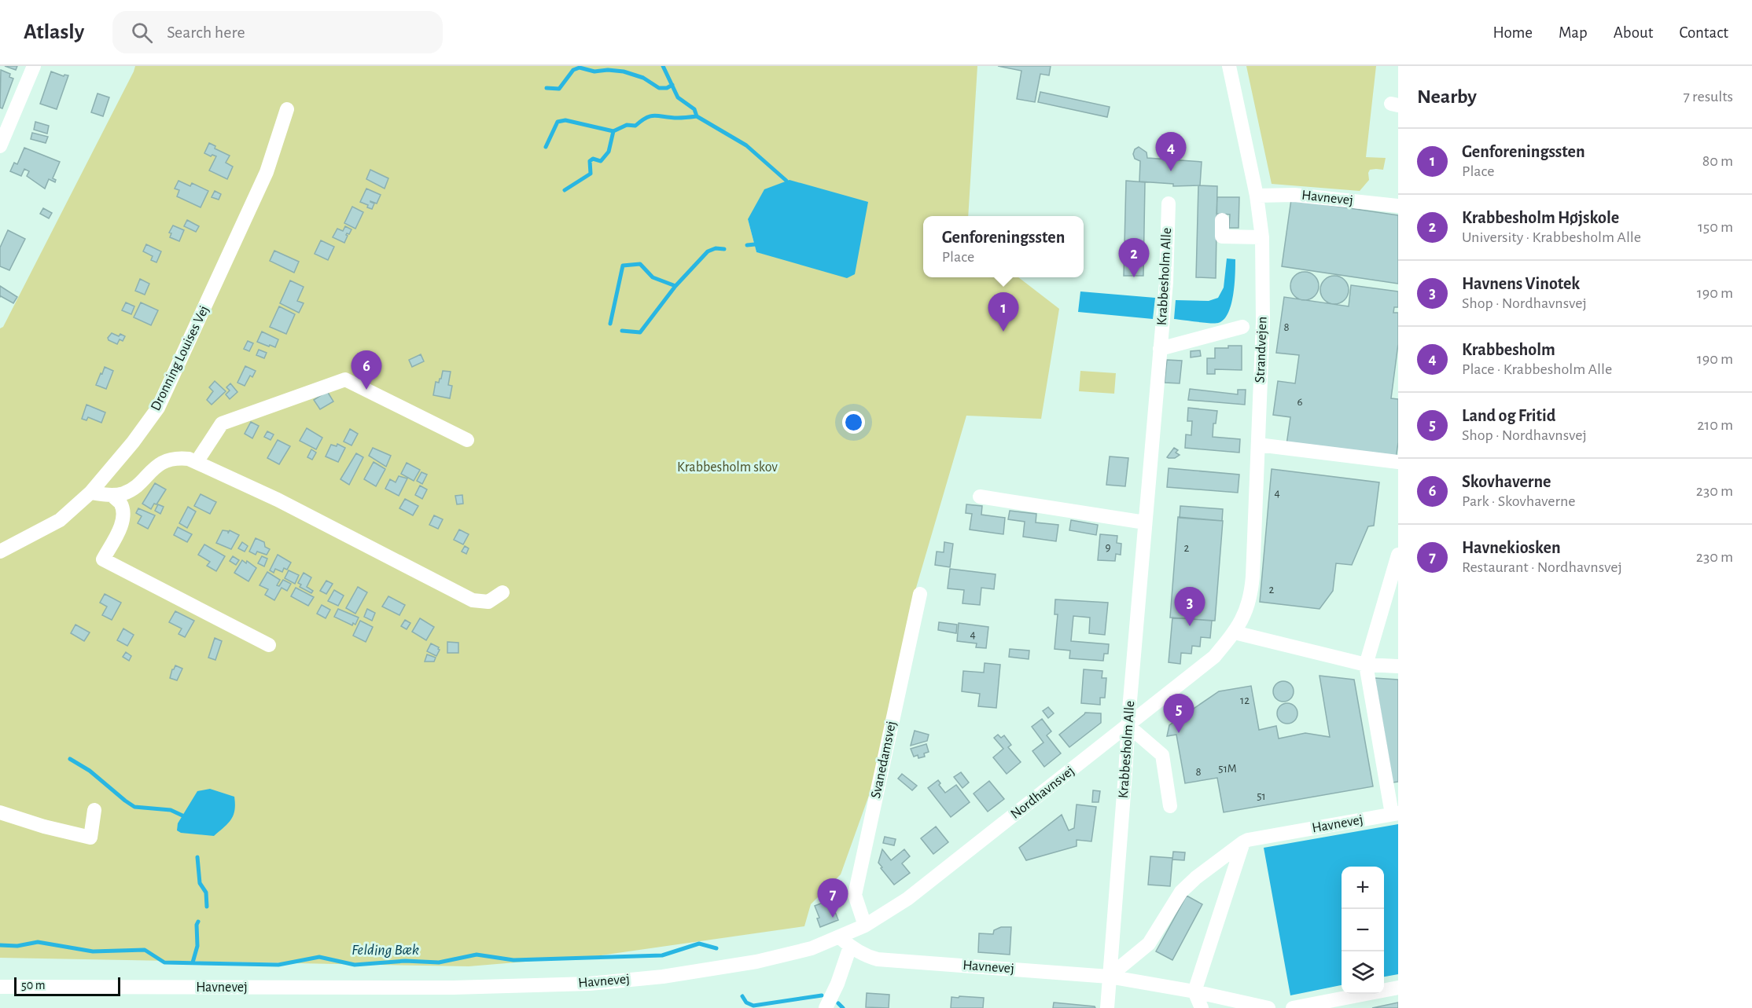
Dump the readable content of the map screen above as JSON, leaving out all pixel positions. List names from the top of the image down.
{
  "streets": {
    "street": [
      "Havnevej",
      "Krabbesholm Alle",
      "Strandvejen",
      "Dronning Louises Vej",
      "Svanedamsvej",
      "Nordhavnsvej"
    ]
  },
  "crossings": [
    ["Havnevej", "Krabbesholm Alle"],
    ["Havnevej", "Strandvejen"],
    ["Havnevej", "Nordhavnsvej"],
    ["Krabbesholm Alle", "Nordhavnsvej"],
    ["Strandvejen", "Nordhavnsvej"],
    ["Svanedamsvej", "Nordhavnsvej"]
  ],
  "water": ["Felding Bæk"],
  "parks": ["Krabbesholm skov"],
  "house_numbers": [
    "8",
    "6",
    "4",
    "9",
    "2",
    "2",
    "4",
    "12",
    "51M",
    "8",
    "51"
  ],
  "scale_bar": "50 m",
  "page": {
    "header": "Atlasly",
    "search": "Search here",
    "nav": [
      "Home",
      "Map",
      "About",
      "Contact"
    ],
    "heading": ["Nearby", "7 results"],
    "list": [
      {
        "mark": "1",
        "name": "Genforeningssten",
        "note": "Place",
        "value": "80 m"
      },
      {
        "mark": "2",
        "name": "Krabbesholm Højskole",
        "note": "University · Krabbesholm Alle",
        "value": "150 m"
      },
      {
        "mark": "3",
        "name": "Havnens Vinotek",
        "note": "Shop · Nordhavnsvej",
        "value": "190 m"
      },
      {
        "mark": "4",
        "name": "Krabbesholm",
        "note": "Place · Krabbesholm Alle",
        "value": "190 m"
      },
      {
        "mark": "5",
        "name": "Land og Fritid",
        "note": "Shop · Nordhavnsvej",
        "value": "210 m"
      },
      {
        "mark": "6",
        "name": "Skovhaverne",
        "note": "Park · Skovhaverne",
        "value": "230 m"
      },
      {
        "mark": "7",
        "name": "Havnekiosken",
        "note": "Restaurant · Nordhavnsvej",
        "value": "230 m"
      }
    ],
    "pins": [
      "4",
      "2",
      "1",
      "6",
      "3",
      "5",
      "7"
    ],
    "popup": ["Genforeningssten", "Place"],
    "map_buttons": ["+", "−"],
    "scale": "50 m"
  }
}
